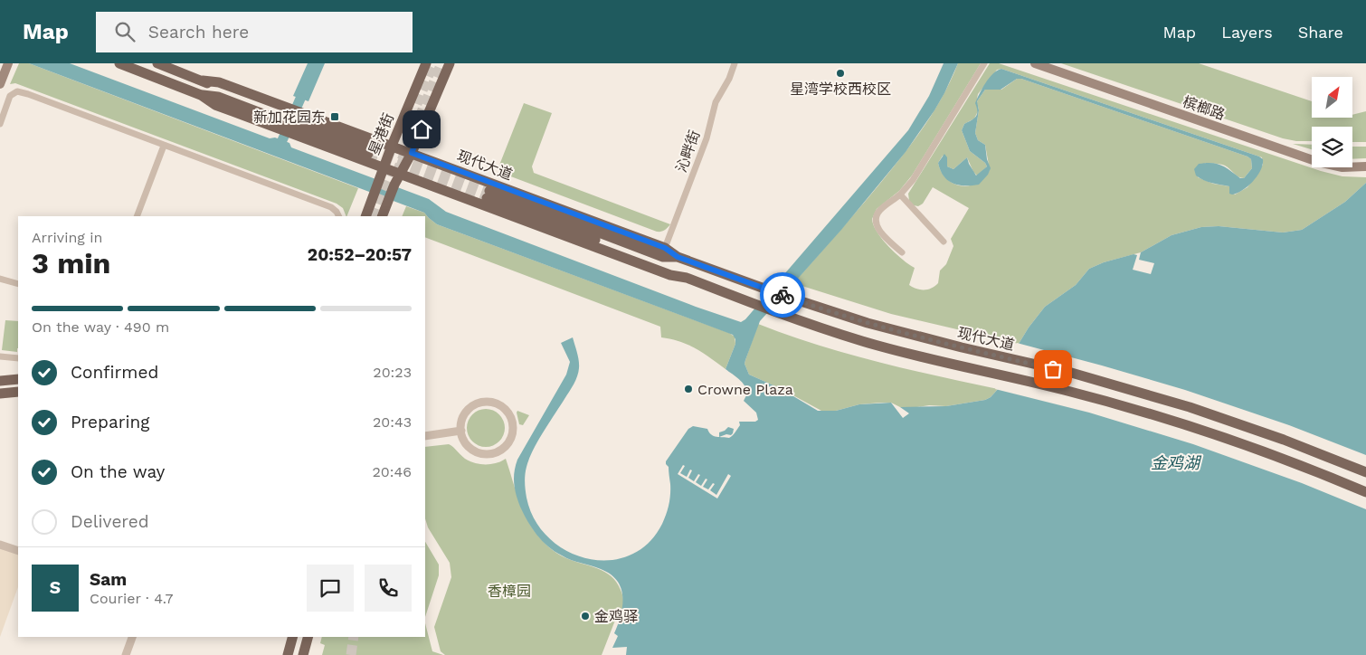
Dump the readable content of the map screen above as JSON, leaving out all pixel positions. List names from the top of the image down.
{
  "streets": {
    "main road": ["槟榔路", "星港街", "现代大道"],
    "street": ["沁畔街"]
  },
  "crossings": [
    ["星港街", "现代大道"],
    ["沁畔街", "现代大道"]
  ],
  "water": ["金鸡湖"],
  "parks": ["香樟园"],
  "places": {
    "other": ["星湾学校西校区", "Crowne Plaza", "金鸡驿"],
    "transit": ["新加花园东"]
  },
  "north": "top right",
  "page": {
    "header": "Map",
    "search": "Search here",
    "nav": ["Map", "Layers", "Share"],
    "heading": ["3 min", "Arriving in", "20:52–20:57"],
    "panel": ["Sam", "Courier · 4.7"],
    "bar": "On the way · 490 m",
    "list": [
      ["Confirmed", "20:23"],
      ["Preparing", "20:43"],
      ["On the way", "20:46"],
      "Delivered"
    ],
    "round": "S"
  }
}
